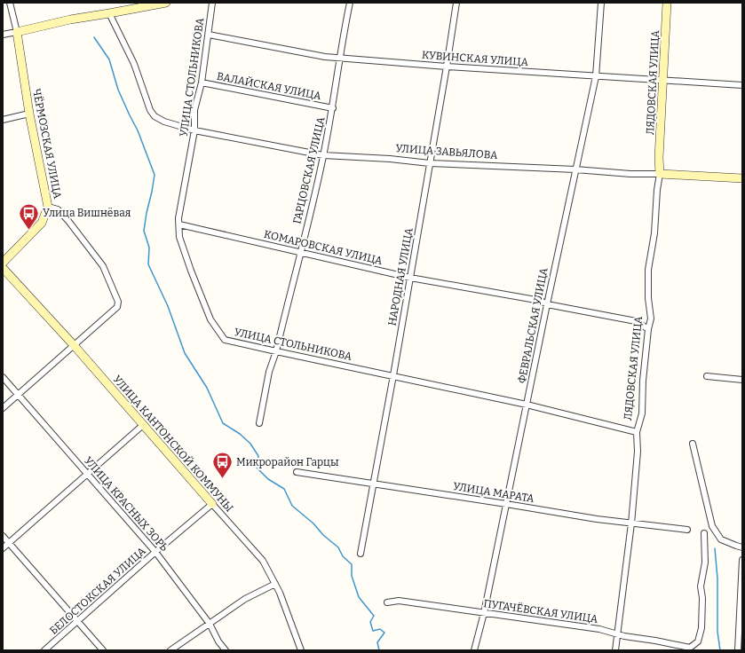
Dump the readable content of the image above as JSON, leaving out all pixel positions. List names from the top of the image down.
{
  "streets": {
    "street": [
      "КУВИНСКАЯ УЛИЦА",
      "УЛИЦА СТОЛЬНИКОВА",
      "ЛЯДОВСКАЯ УЛИЦА",
      "ВАЛАЙСКАЯ УЛИЦА",
      "ЧЁРМОЗСКАЯ УЛИЦА",
      "УЛИЦА ЗАВЬЯЛОВА",
      "ГАРЦОВСКАЯ УЛИЦА",
      "КОМАРОВСКАЯ УЛИЦА",
      "НАРОДНАЯ УЛИЦА",
      "ФЕВРАЛЬСКАЯ УЛИЦА",
      "УЛИЦА КАНТОНСКОЙ КОММУНЫ",
      "УЛИЦА МАРАТА",
      "УЛИЦА КРАСНЫХ ЗОРЬ",
      "БЕЛОСТОКСКАЯ УЛИЦА",
      "ПУГАЧЁВСКАЯ УЛИЦА"
    ]
  },
  "crossings": [
    ["КУВИНСКАЯ УЛИЦА", "УЛИЦА СТОЛЬНИКОВА"],
    ["КУВИНСКАЯ УЛИЦА", "ЛЯДОВСКАЯ УЛИЦА"],
    ["КУВИНСКАЯ УЛИЦА", "ГАРЦОВСКАЯ УЛИЦА"],
    ["КУВИНСКАЯ УЛИЦА", "НАРОДНАЯ УЛИЦА"],
    ["КУВИНСКАЯ УЛИЦА", "ФЕВРАЛЬСКАЯ УЛИЦА"],
    ["УЛИЦА СТОЛЬНИКОВА", "ЛЯДОВСКАЯ УЛИЦА"],
    ["УЛИЦА СТОЛЬНИКОВА", "ВАЛАЙСКАЯ УЛИЦА"],
    ["УЛИЦА СТОЛЬНИКОВА", "УЛИЦА ЗАВЬЯЛОВА"],
    ["УЛИЦА СТОЛЬНИКОВА", "ГАРЦОВСКАЯ УЛИЦА"],
    ["УЛИЦА СТОЛЬНИКОВА", "КОМАРОВСКАЯ УЛИЦА"],
    ["УЛИЦА СТОЛЬНИКОВА", "НАРОДНАЯ УЛИЦА"],
    ["УЛИЦА СТОЛЬНИКОВА", "ФЕВРАЛЬСКАЯ УЛИЦА"],
    ["ЛЯДОВСКАЯ УЛИЦА", "УЛИЦА ЗАВЬЯЛОВА"],
    ["ЛЯДОВСКАЯ УЛИЦА", "КОМАРОВСКАЯ УЛИЦА"],
    ["ЛЯДОВСКАЯ УЛИЦА", "УЛИЦА МАРАТА"],
    ["ЛЯДОВСКАЯ УЛИЦА", "ПУГАЧЁВСКАЯ УЛИЦА"],
    ["ВАЛАЙСКАЯ УЛИЦА", "ГАРЦОВСКАЯ УЛИЦА"],
    ["ЧЁРМОЗСКАЯ УЛИЦА", "УЛИЦА КАНТОНСКОЙ КОММУНЫ"],
    ["УЛИЦА ЗАВЬЯЛОВА", "ГАРЦОВСКАЯ УЛИЦА"],
    ["УЛИЦА ЗАВЬЯЛОВА", "НАРОДНАЯ УЛИЦА"],
    ["УЛИЦА ЗАВЬЯЛОВА", "ФЕВРАЛЬСКАЯ УЛИЦА"],
    ["ГАРЦОВСКАЯ УЛИЦА", "КОМАРОВСКАЯ УЛИЦА"],
    ["КОМАРОВСКАЯ УЛИЦА", "НАРОДНАЯ УЛИЦА"],
    ["КОМАРОВСКАЯ УЛИЦА", "ФЕВРАЛЬСКАЯ УЛИЦА"],
    ["НАРОДНАЯ УЛИЦА", "УЛИЦА МАРАТА"],
    ["ФЕВРАЛЬСКАЯ УЛИЦА", "УЛИЦА МАРАТА"],
    ["ФЕВРАЛЬСКАЯ УЛИЦА", "ПУГАЧЁВСКАЯ УЛИЦА"],
    ["УЛИЦА КАНТОНСКОЙ КОММУНЫ", "БЕЛОСТОКСКАЯ УЛИЦА"],
    ["УЛИЦА КРАСНЫХ ЗОРЬ", "БЕЛОСТОКСКАЯ УЛИЦА"]
  ],
  "places": {
    "bus stop": ["Улица Вишнёвая", "Микрорайон Гарцы"]
  }
}
